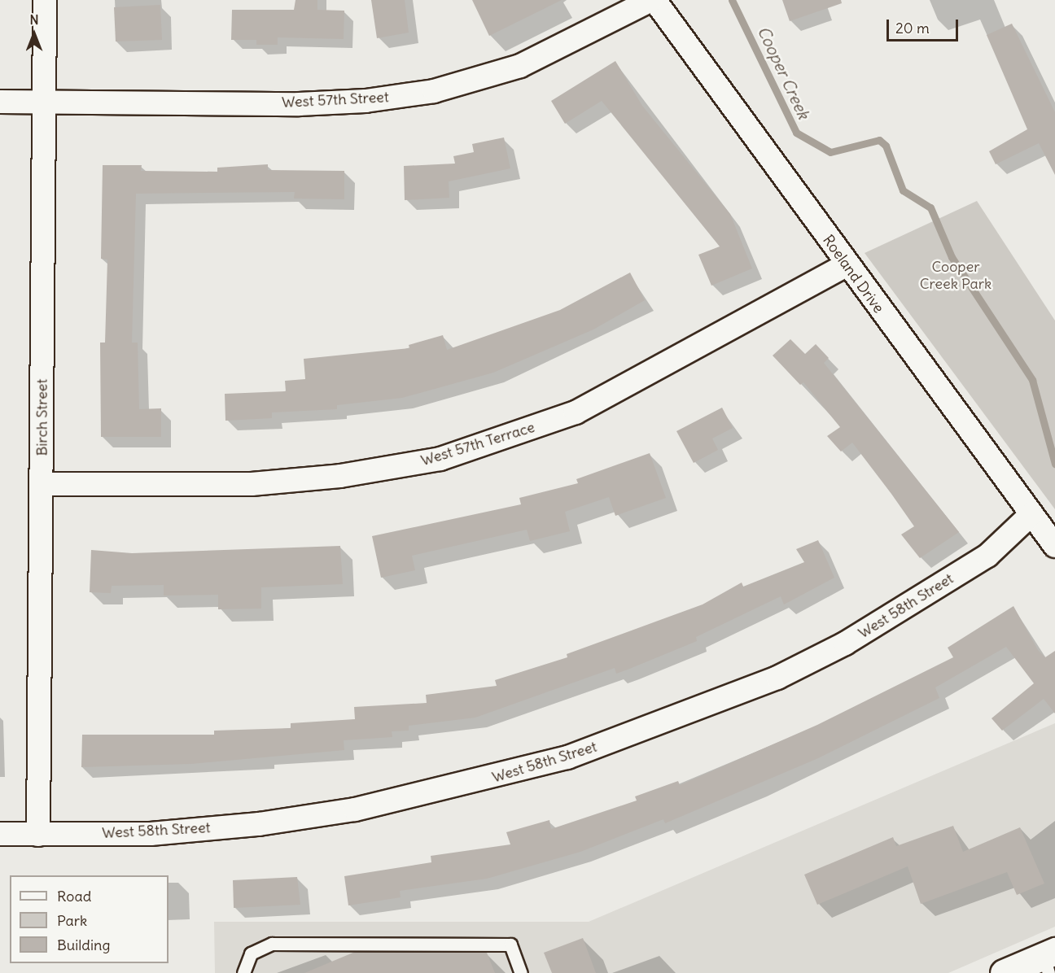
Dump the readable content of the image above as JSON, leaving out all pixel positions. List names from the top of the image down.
{
  "streets": {
    "street": [
      "West 57th Street",
      "Roeland Drive",
      "Birch Street",
      "West 57th Terrace",
      "West 58th Street"
    ]
  },
  "crossings": [
    ["West 57th Street", "Roeland Drive"],
    ["West 57th Street", "Birch Street"],
    ["Roeland Drive", "West 57th Terrace"],
    ["Roeland Drive", "West 58th Street"],
    ["Birch Street", "West 57th Terrace"],
    ["Birch Street", "West 58th Street"]
  ],
  "water": ["Cooper Creek"],
  "parks": ["Cooper Creek Park"],
  "legend": ["Road", "Park", "Building"],
  "scale_bar": "20 m",
  "north": "top"
}
